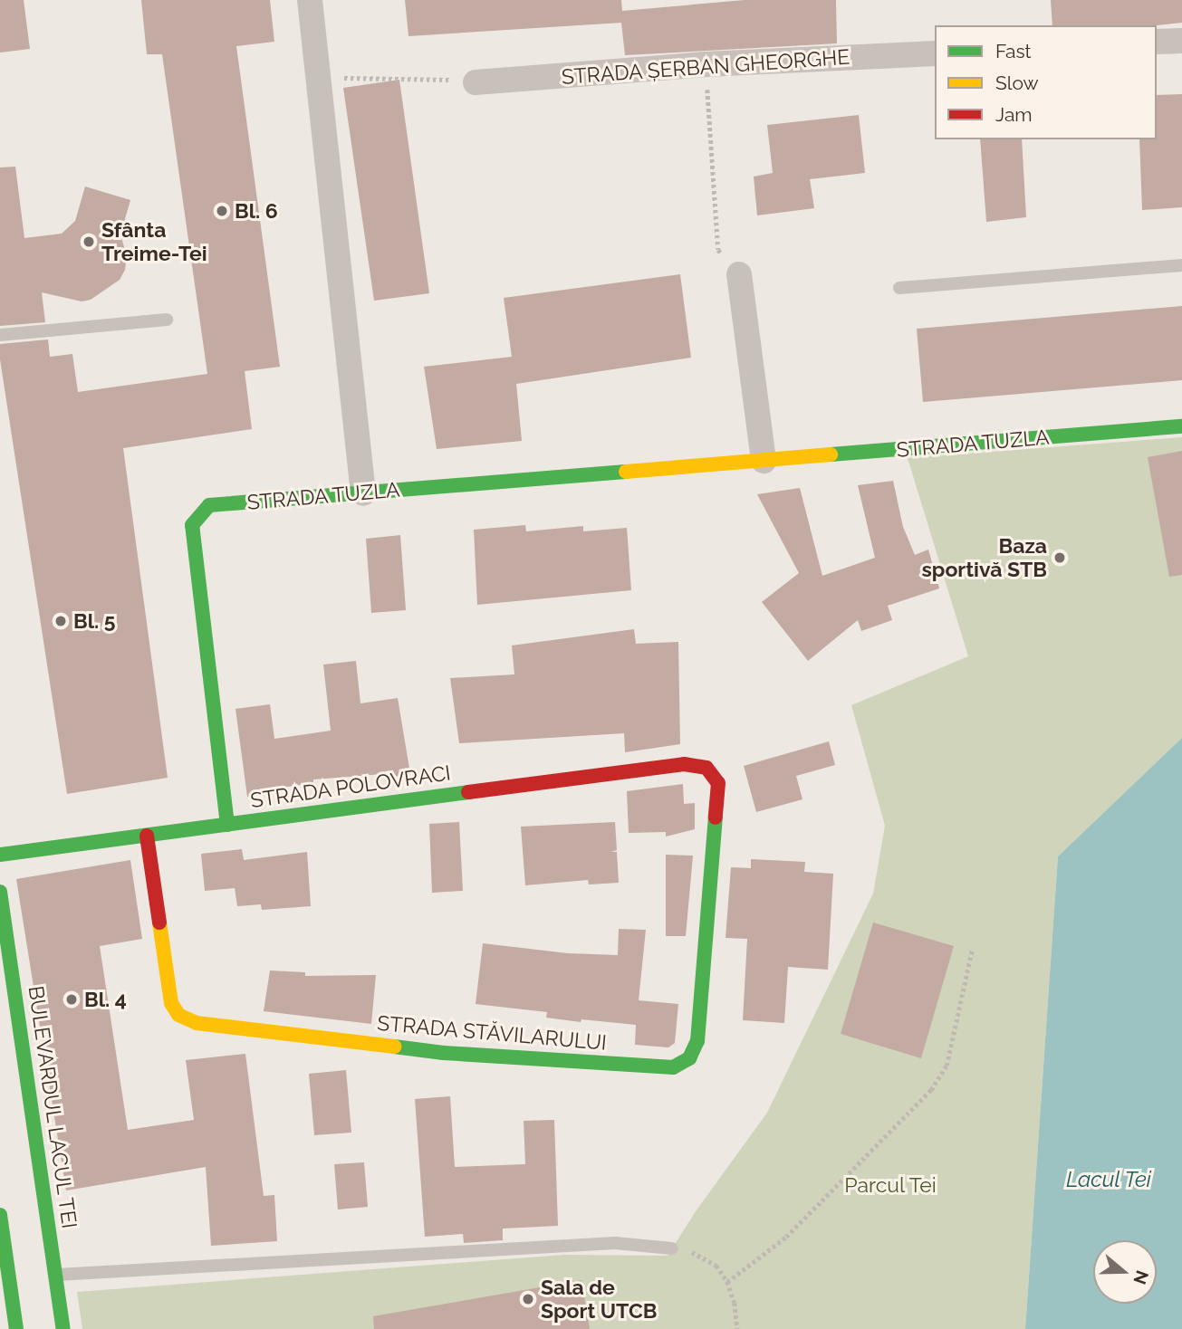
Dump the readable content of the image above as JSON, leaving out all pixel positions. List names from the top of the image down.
{
  "streets": {
    "street": [
      "STRADA ȘERBAN GHEORGHE",
      "STRADA TUZLA",
      "STRADA POLOVRACI",
      "STRADA STĂVILARULUI",
      "BULEVARDUL LACUL TEI"
    ]
  },
  "crossings": [
    ["STRADA TUZLA", "STRADA POLOVRACI"],
    ["STRADA POLOVRACI", "STRADA STĂVILARULUI"]
  ],
  "water": ["Lacul Tei"],
  "parks": ["Parcul Tei"],
  "places": [
    "Bl. 6",
    "Sfânta Treime-Tei",
    "Baza sportivă STB",
    "Bl. 5",
    "Bl. 4",
    "Sala de Sport UTCB"
  ],
  "legend": ["Fast", "Slow", "Jam"],
  "north": "right"
}
